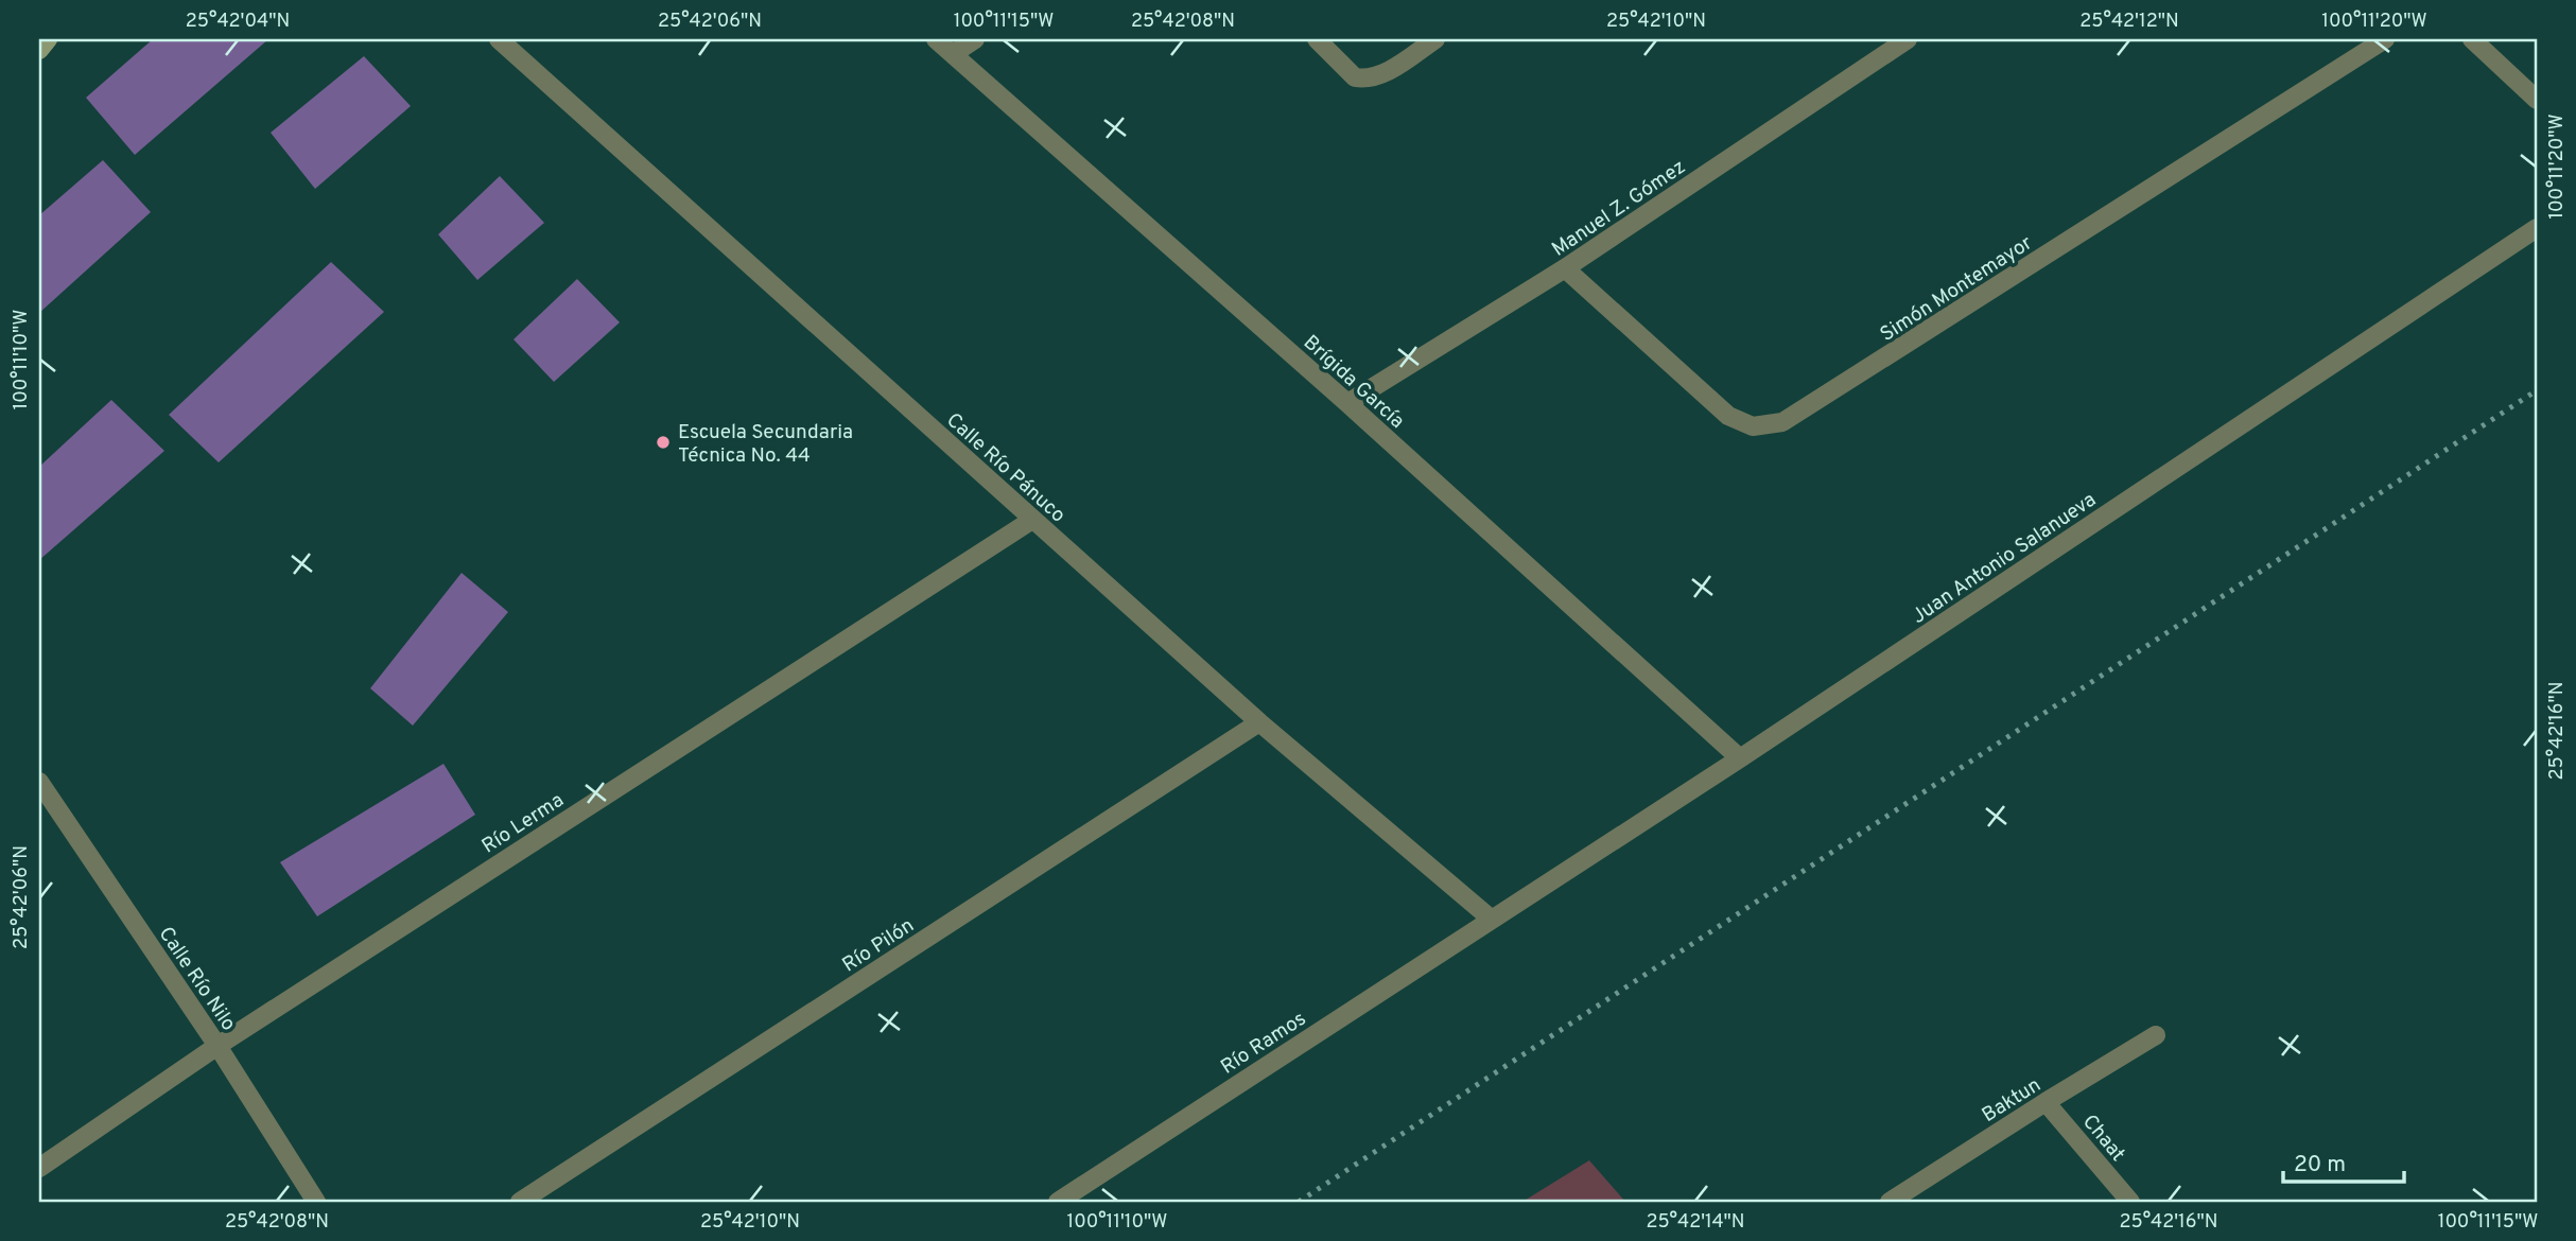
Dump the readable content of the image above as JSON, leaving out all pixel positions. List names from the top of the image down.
{
  "streets": {
    "street": [
      "Manuel Z. Gómez",
      "Simón Montemayor",
      "Brígida García",
      "Calle Río Pánuco",
      "Juan Antonio Salanueva",
      "Río Lerma",
      "Río Pilón",
      "Calle Río Nilo",
      "Río Ramos",
      "Baktun",
      "Chaat"
    ]
  },
  "crossings": [
    ["Manuel Z. Gómez", "Simón Montemayor"],
    ["Manuel Z. Gómez", "Brígida García"],
    ["Brígida García", "Juan Antonio Salanueva"],
    ["Calle Río Pánuco", "Juan Antonio Salanueva"],
    ["Calle Río Pánuco", "Río Lerma"],
    ["Calle Río Pánuco", "Río Pilón"],
    ["Calle Río Pánuco", "Río Ramos"],
    ["Juan Antonio Salanueva", "Río Ramos"],
    ["Río Lerma", "Calle Río Nilo"],
    ["Baktun", "Chaat"]
  ],
  "places": ["Escuela Secundaria Técnica No. 44"],
  "scale_bar": "20 m",
  "coordinates": [
    "25°42'04\"N",
    "25°42'06\"N",
    "100°11'15\"W",
    "25°42'08\"N",
    "25°42'10\"N",
    "25°42'12\"N",
    "100°11'20\"W",
    "100°11'10\"W",
    "25°42'16\"N",
    "25°42'14\"N"
  ]
}
